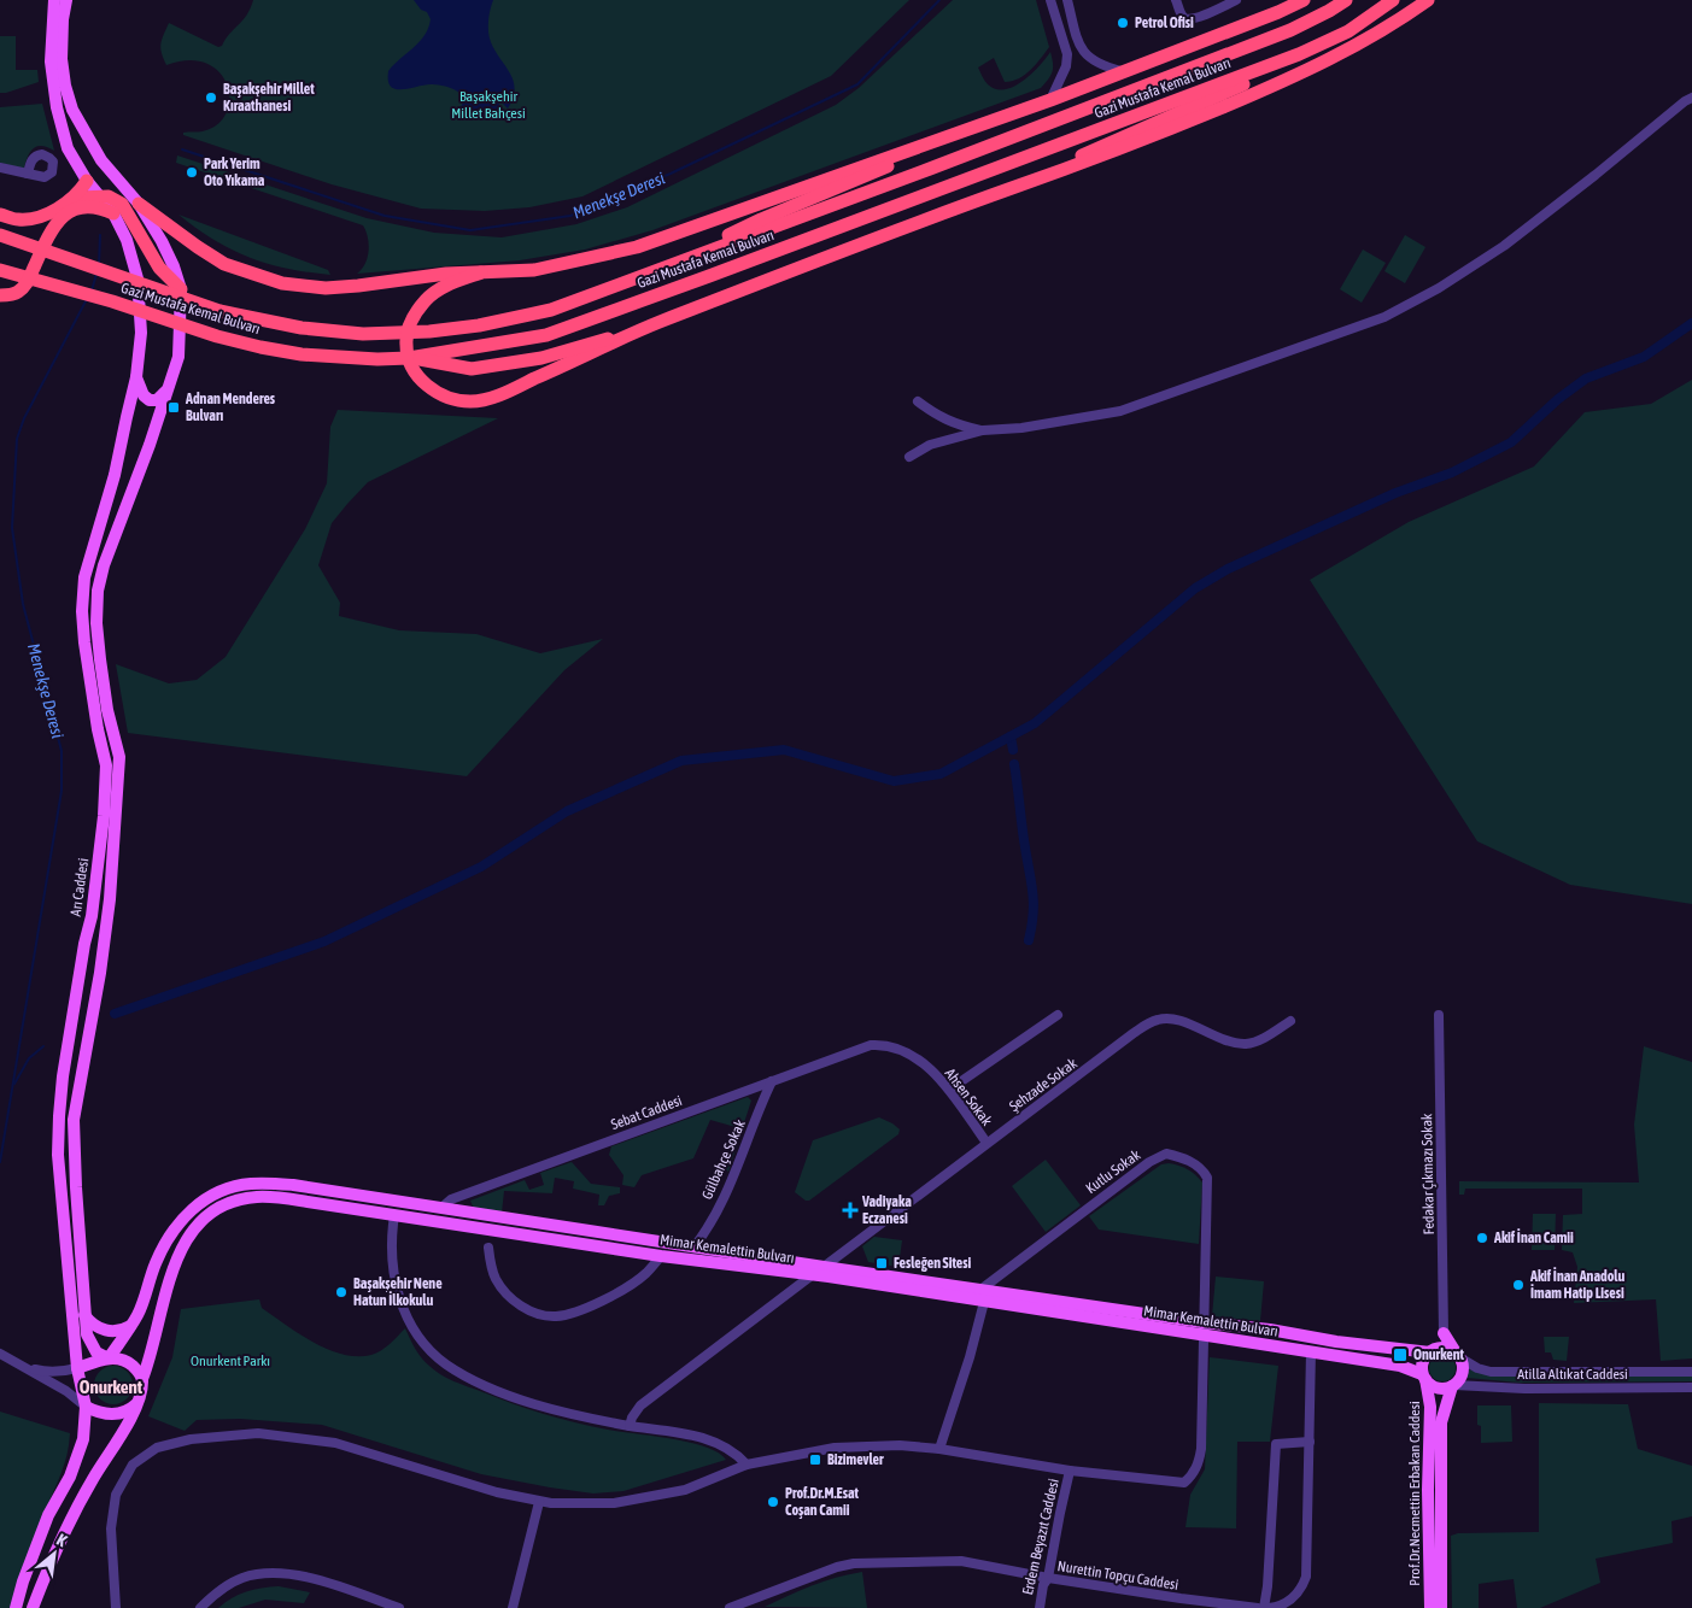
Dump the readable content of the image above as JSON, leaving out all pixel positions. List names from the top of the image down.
{
  "streets": {
    "highway": ["Gazi Mustafa Kemal Bulvarı"],
    "main road": ["Arı Caddesi", "Mimar Kemalettin Bulvarı", "Prof.Dr.Necmettin Erbakan Caddesi"],
    "street": [
      "Şehzade Sokak",
      "Ahsen Sokak",
      "Sebat Caddesi",
      "Gülbahçe Sokak",
      "Kutlu Sokak",
      "Fedakar Çıkmazı Sokak",
      "Atilla Altıkat Caddesi",
      "Erdem Beyazıt Caddesi",
      "Nurettin Topçu Caddesi"
    ]
  },
  "crossings": [
    ["Arı Caddesi", "Mimar Kemalettin Bulvarı"],
    ["Şehzade Sokak", "Ahsen Sokak"],
    ["Ahsen Sokak", "Sebat Caddesi"],
    ["Sebat Caddesi", "Gülbahçe Sokak"],
    ["Kutlu Sokak", "Mimar Kemalettin Bulvarı"],
    ["Mimar Kemalettin Bulvarı", "Atilla Altıkat Caddesi"],
    ["Mimar Kemalettin Bulvarı", "Prof.Dr.Necmettin Erbakan Caddesi"],
    ["Atilla Altıkat Caddesi", "Prof.Dr.Necmettin Erbakan Caddesi"],
    ["Erdem Beyazıt Caddesi", "Nurettin Topçu Caddesi"]
  ],
  "districts": ["Onurkent"],
  "water": ["Menekşe Deresi"],
  "parks": ["Başakşehir Millet Bahçesi", "Onurkent Parkı"],
  "places": {
    "other": [
      "Petrol Ofisi",
      "Başakşehir Millet Kıraathanesi",
      "Park Yerim Oto Yıkama",
      "Akif İnan Camii",
      "Akif İnan Anadolu İmam Hatip Lisesi",
      "Başakşehir Nene Hatun İlkokulu",
      "Prof.Dr.M.Esat Coşan Camii"
    ],
    "transit": [
      "Adnan Menderes Bulvarı",
      "Fesleğen Sitesi",
      "Onurkent",
      "Bizimevler"
    ],
    "health": ["Vadiyaka Eczanesi"]
  },
  "north": "top right"
}
